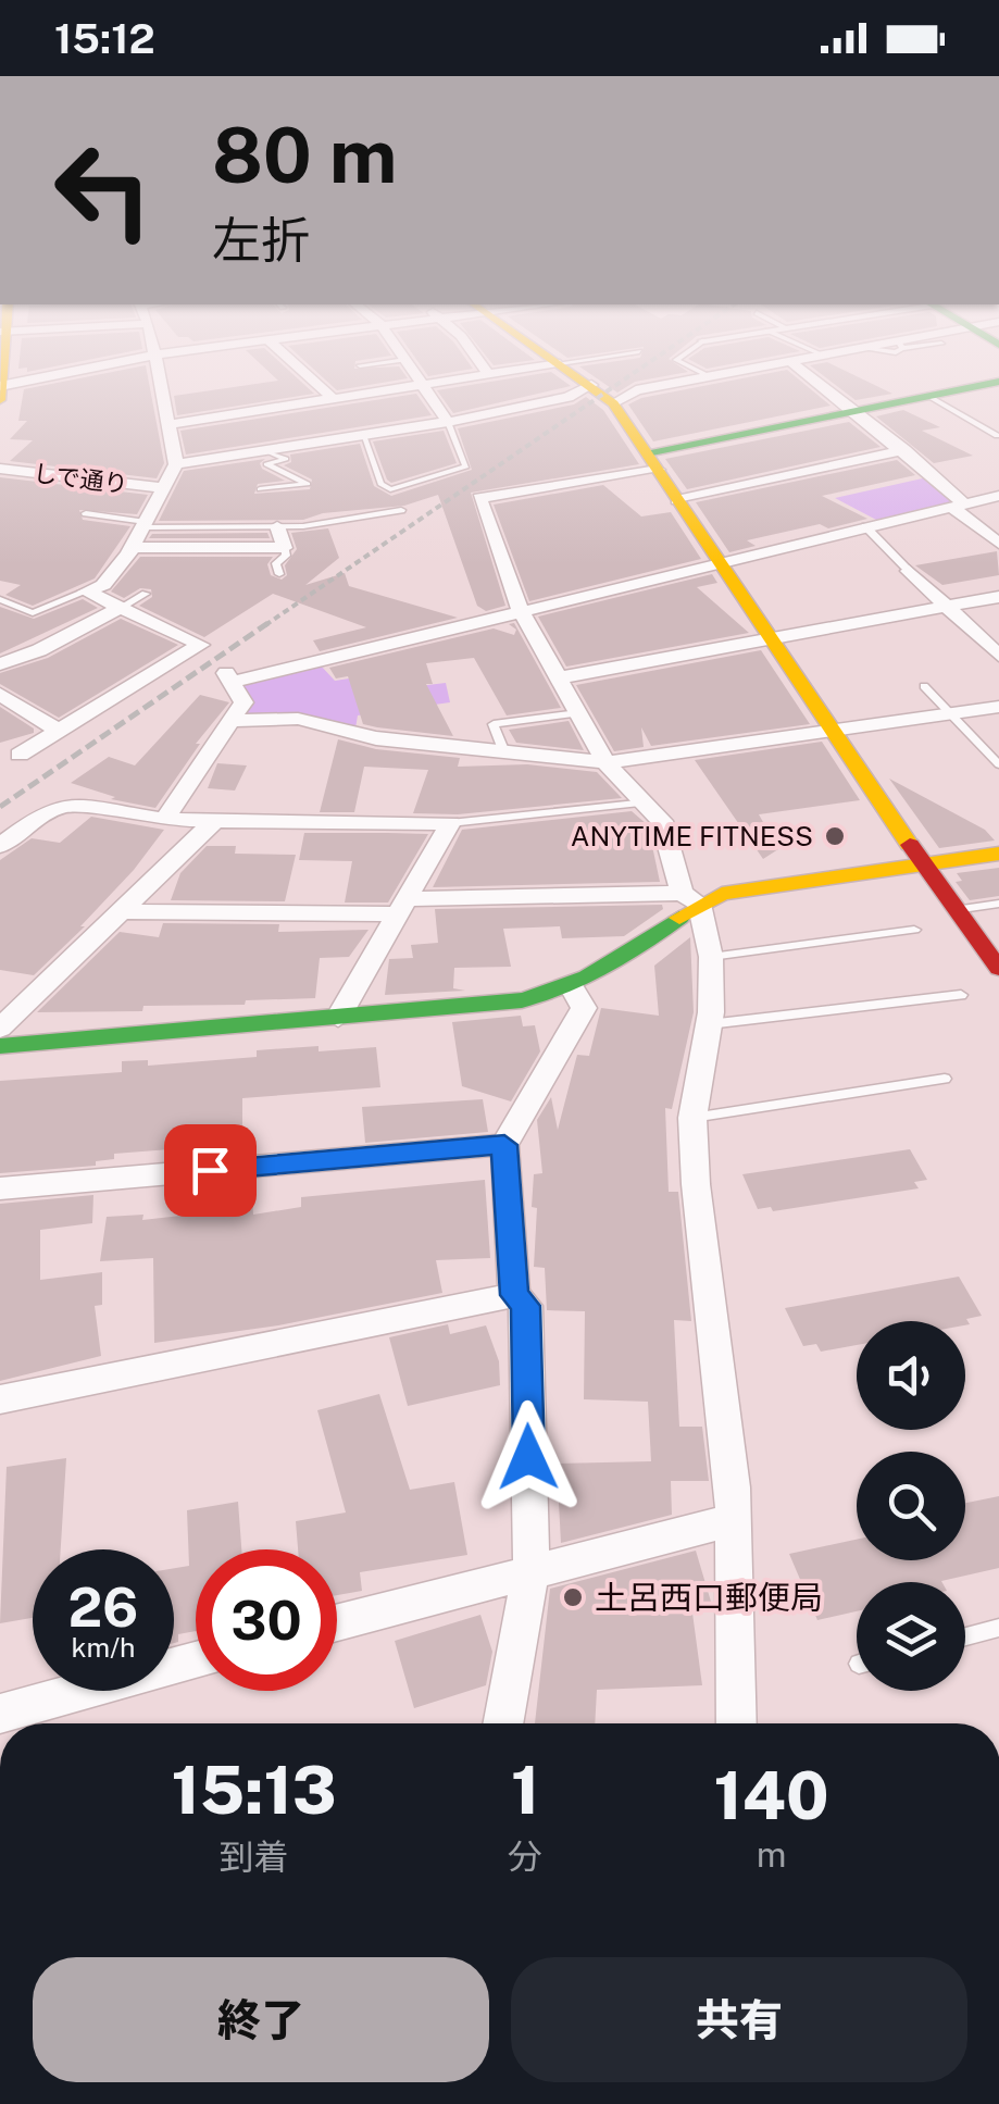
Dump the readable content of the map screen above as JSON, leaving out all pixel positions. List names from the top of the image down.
{
  "streets": {
    "street": ["しで通り"]
  },
  "places": ["ANYTIME FITNESS", "土呂西口郵便局"],
  "page": {
    "status": "15:12",
    "turn": ["80 m", "左折"],
    "speed": "26 km/h",
    "limit": "30",
    "eta": [
      "15:13",
      "到着",
      "1",
      "分",
      "140",
      "m"
    ],
    "buttons": ["終了", "共有"]
  }
}
